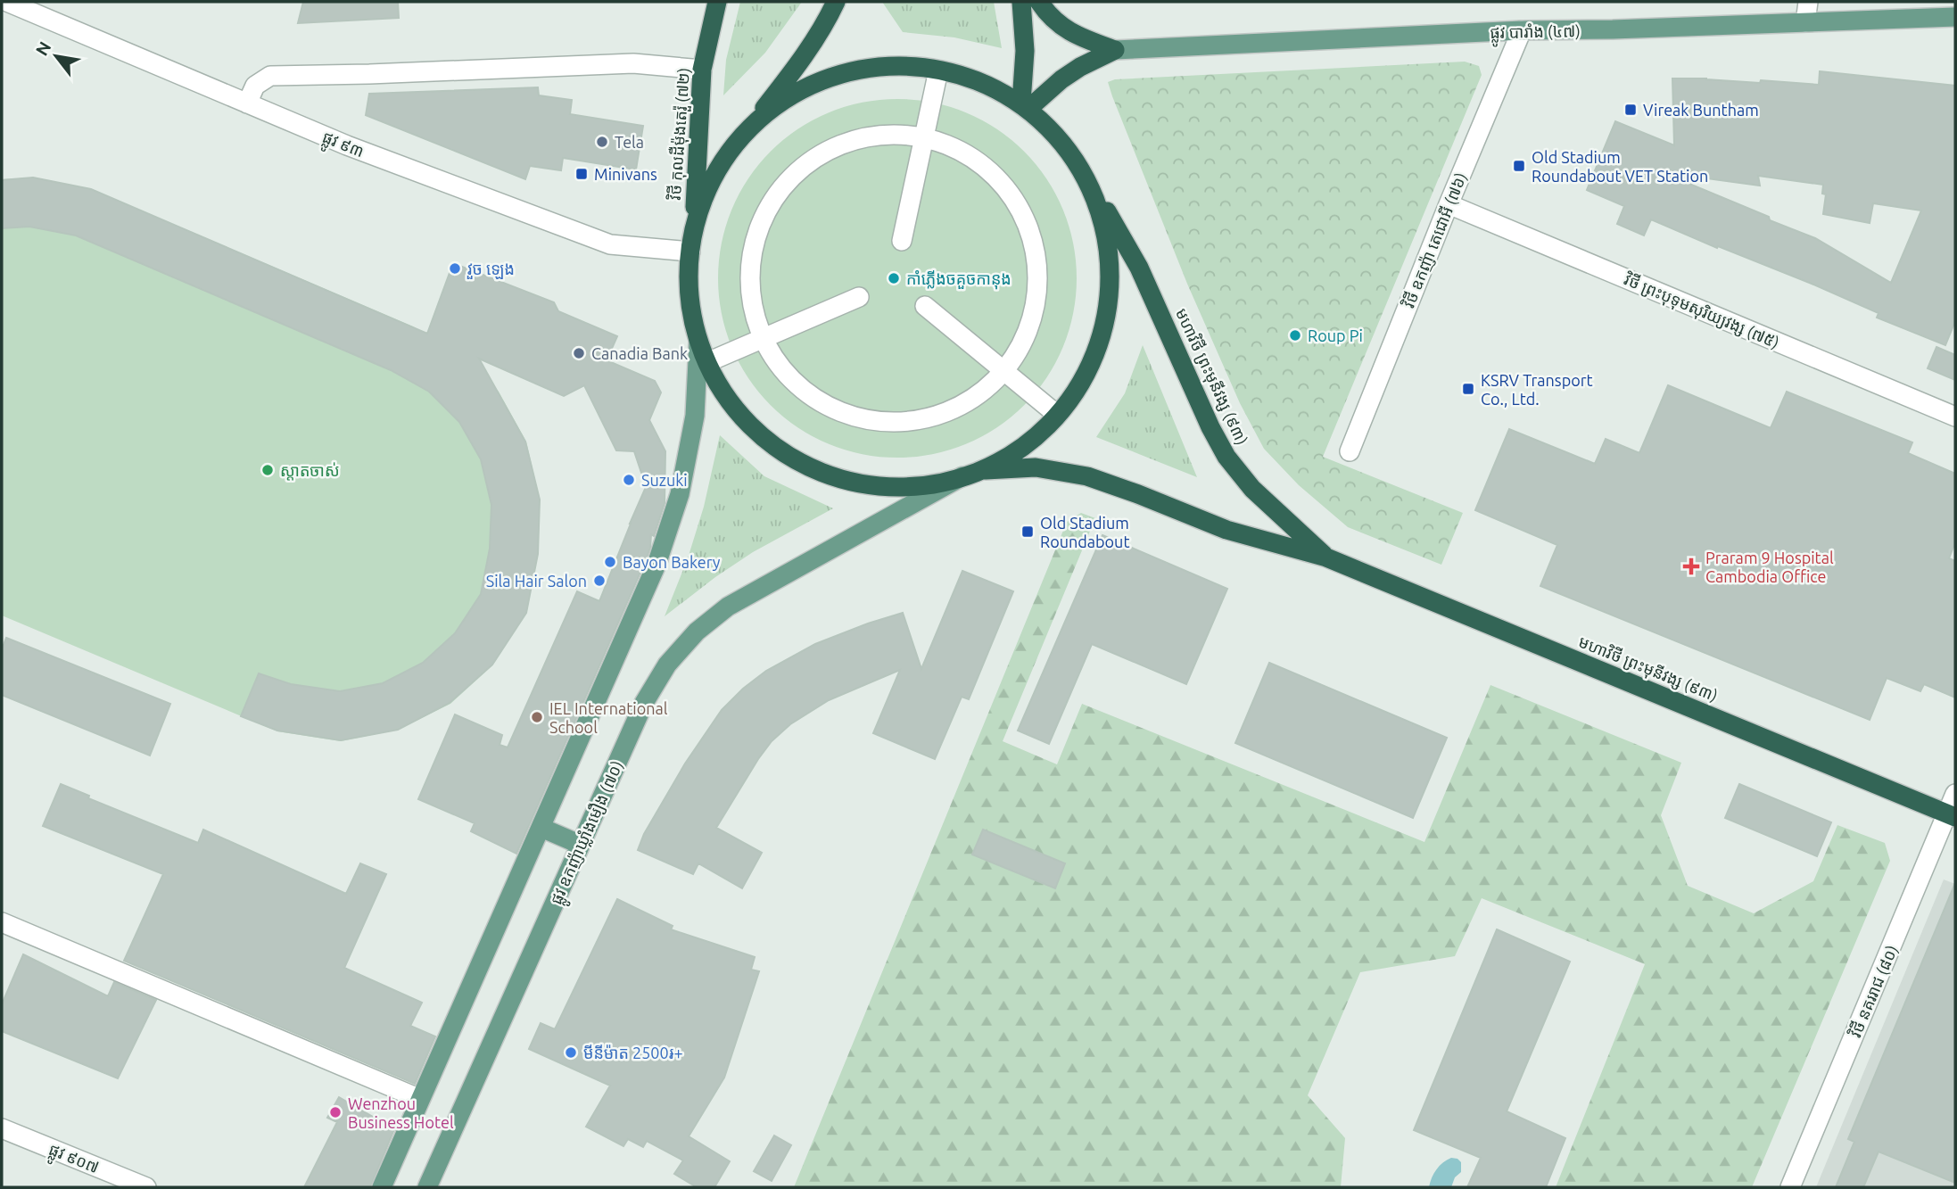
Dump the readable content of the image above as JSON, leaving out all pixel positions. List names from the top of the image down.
{
  "streets": {
    "highway": ["វិថី កុលដឺម៉ុងតេរ៉ួ (៧២)", "មហាវិថី ព្រះមុនីវង្ស (៩៣)"],
    "main road": ["ផ្លូវ បារាំង (៤៧)", "ផ្លូវ ឧកញ៉ាឃ្លាំងមឿង (៧០)"],
    "street": [
      "ផ្លូវ ៩៣",
      "វិថី ឧកញ៉ា តេជោអី (៧៦)",
      "វិថី ព្រះបុទុមសុរិយ្យវង្ស (៧៥)",
      "វិថី នគររាជ (៨០)",
      "ផ្លូវ ៩០៧"
    ]
  },
  "crossings": [
    ["ផ្លូវ បារាំង (៤៧)", "វិថី ឧកញ៉ា តេជោអី (៧៦)"],
    ["វិថី ឧកញ៉ា តេជោអី (៧៦)", "វិថី ព្រះបុទុមសុរិយ្យវង្ស (៧៥)"],
    ["មហាវិថី ព្រះមុនីវង្ស (៩៣)", "វិថី នគររាជ (៨០)"]
  ],
  "places": {
    "transit": [
      "Vireak Buntham",
      "Old Stadium Roundabout VET Station",
      "Minivans",
      "KSRV Transport Co., Ltd.",
      "Old Stadium Roundabout"
    ],
    "other": [
      "Tela",
      "វួច ឡេង",
      "កាំភ្លើងចគួចកានុង",
      "Roup Pi",
      "Canadia Bank",
      "ស្ដាតចាស់",
      "Suzuki",
      "Bayon Bakery",
      "Sila Hair Salon",
      "IEL International School",
      "មីនីម៉ាត 2500៛+",
      "Wenzhou Business Hotel"
    ],
    "health": ["Praram 9 Hospital Cambodia Office"]
  },
  "north": "top left"
}
